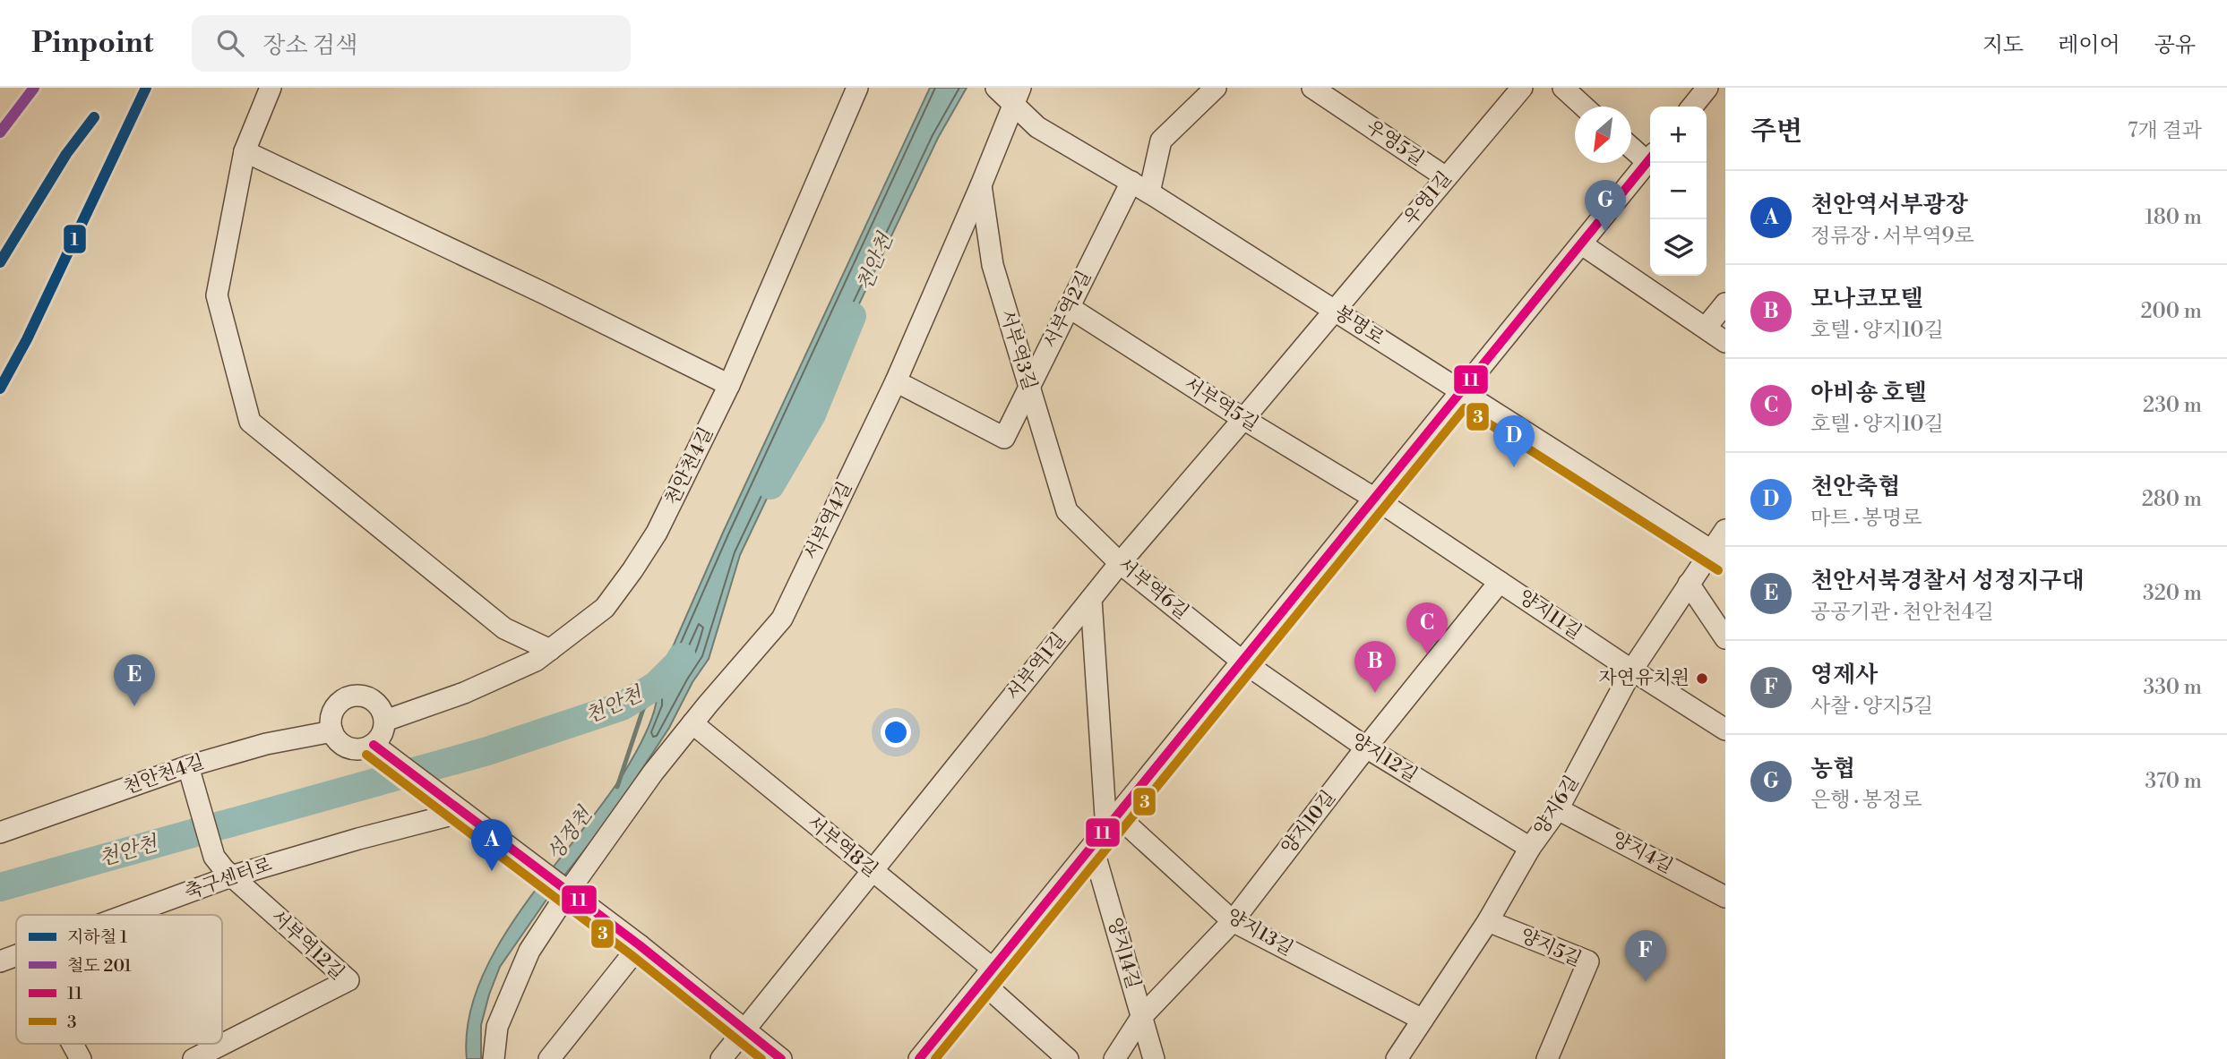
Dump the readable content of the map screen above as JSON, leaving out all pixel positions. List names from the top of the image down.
{
  "streets": {
    "street": [
      "우영5길",
      "우영1길",
      "서부역2길",
      "봉명로",
      "서부역3길",
      "서부역5길",
      "천안천4길",
      "서부역4길",
      "서부역6길",
      "양지11길",
      "서부역1길",
      "양지12길",
      "양지6길",
      "양지10길",
      "서부역8길",
      "양지4길",
      "축구센터로",
      "양지13길",
      "서부역12길",
      "양지5길",
      "양지14길"
    ]
  },
  "crossings": [
    ["우영5길", "우영1길"],
    ["우영1길", "봉명로"],
    ["우영1길", "서부역1길"],
    ["서부역2길", "봉명로"],
    ["서부역2길", "서부역3길"],
    ["서부역2길", "서부역5길"],
    ["서부역2길", "서부역4길"],
    ["봉명로", "서부역4길"],
    ["봉명로", "서부역1길"],
    ["봉명로", "양지6길"],
    ["서부역3길", "서부역4길"],
    ["서부역3길", "서부역6길"],
    ["서부역5길", "양지11길"],
    ["서부역5길", "서부역1길"],
    ["천안천4길", "서부역12길"],
    ["서부역4길", "서부역8길"],
    ["서부역6길", "서부역1길"],
    ["서부역6길", "양지12길"],
    ["양지11길", "양지6길"],
    ["양지11길", "양지10길"],
    ["서부역1길", "서부역8길"],
    ["양지12길", "양지6길"],
    ["양지12길", "양지10길"],
    ["양지6길", "양지4길"],
    ["양지6길", "양지13길"],
    ["양지6길", "양지5길"],
    ["양지10길", "양지13길"],
    ["양지10길", "양지14길"],
    ["축구센터로", "서부역12길"]
  ],
  "water": ["천안천", "성정천"],
  "places": ["자연유치원"],
  "lines": [
    "metro line 1",
    "rail line 201",
    "transit line 11",
    "transit line 3"
  ],
  "legend": [
    "지하철 1",
    "철도 201",
    "11",
    "3"
  ],
  "north": "bottom left",
  "page": {
    "header": "Pinpoint",
    "search": "장소 검색",
    "nav": ["지도", "레이어", "공유"],
    "heading": ["주변", "7개 결과"],
    "map_buttons": ["+", "−"],
    "list": [
      {
        "mark": "A",
        "name": "천안역서부광장",
        "note": "정류장 · 서부역9로",
        "value": "180 m"
      },
      {
        "mark": "B",
        "name": "모나코모텔",
        "note": "호텔 · 양지10길",
        "value": "200 m"
      },
      {
        "mark": "C",
        "name": "아비숑 호텔",
        "note": "호텔 · 양지10길",
        "value": "230 m"
      },
      {
        "mark": "D",
        "name": "천안축협",
        "note": "마트 · 봉명로",
        "value": "280 m"
      },
      {
        "mark": "E",
        "name": "천안서북경찰서 성정지구대",
        "note": "공공기관 · 천안천4길",
        "value": "320 m"
      },
      {
        "mark": "F",
        "name": "영제사",
        "note": "사찰 · 양지5길",
        "value": "330 m"
      },
      {
        "mark": "G",
        "name": "농협",
        "note": "은행 · 봉정로",
        "value": "370 m"
      }
    ],
    "pins": [
      "G",
      "D",
      "C",
      "B",
      "E",
      "A",
      "F"
    ]
  }
}
